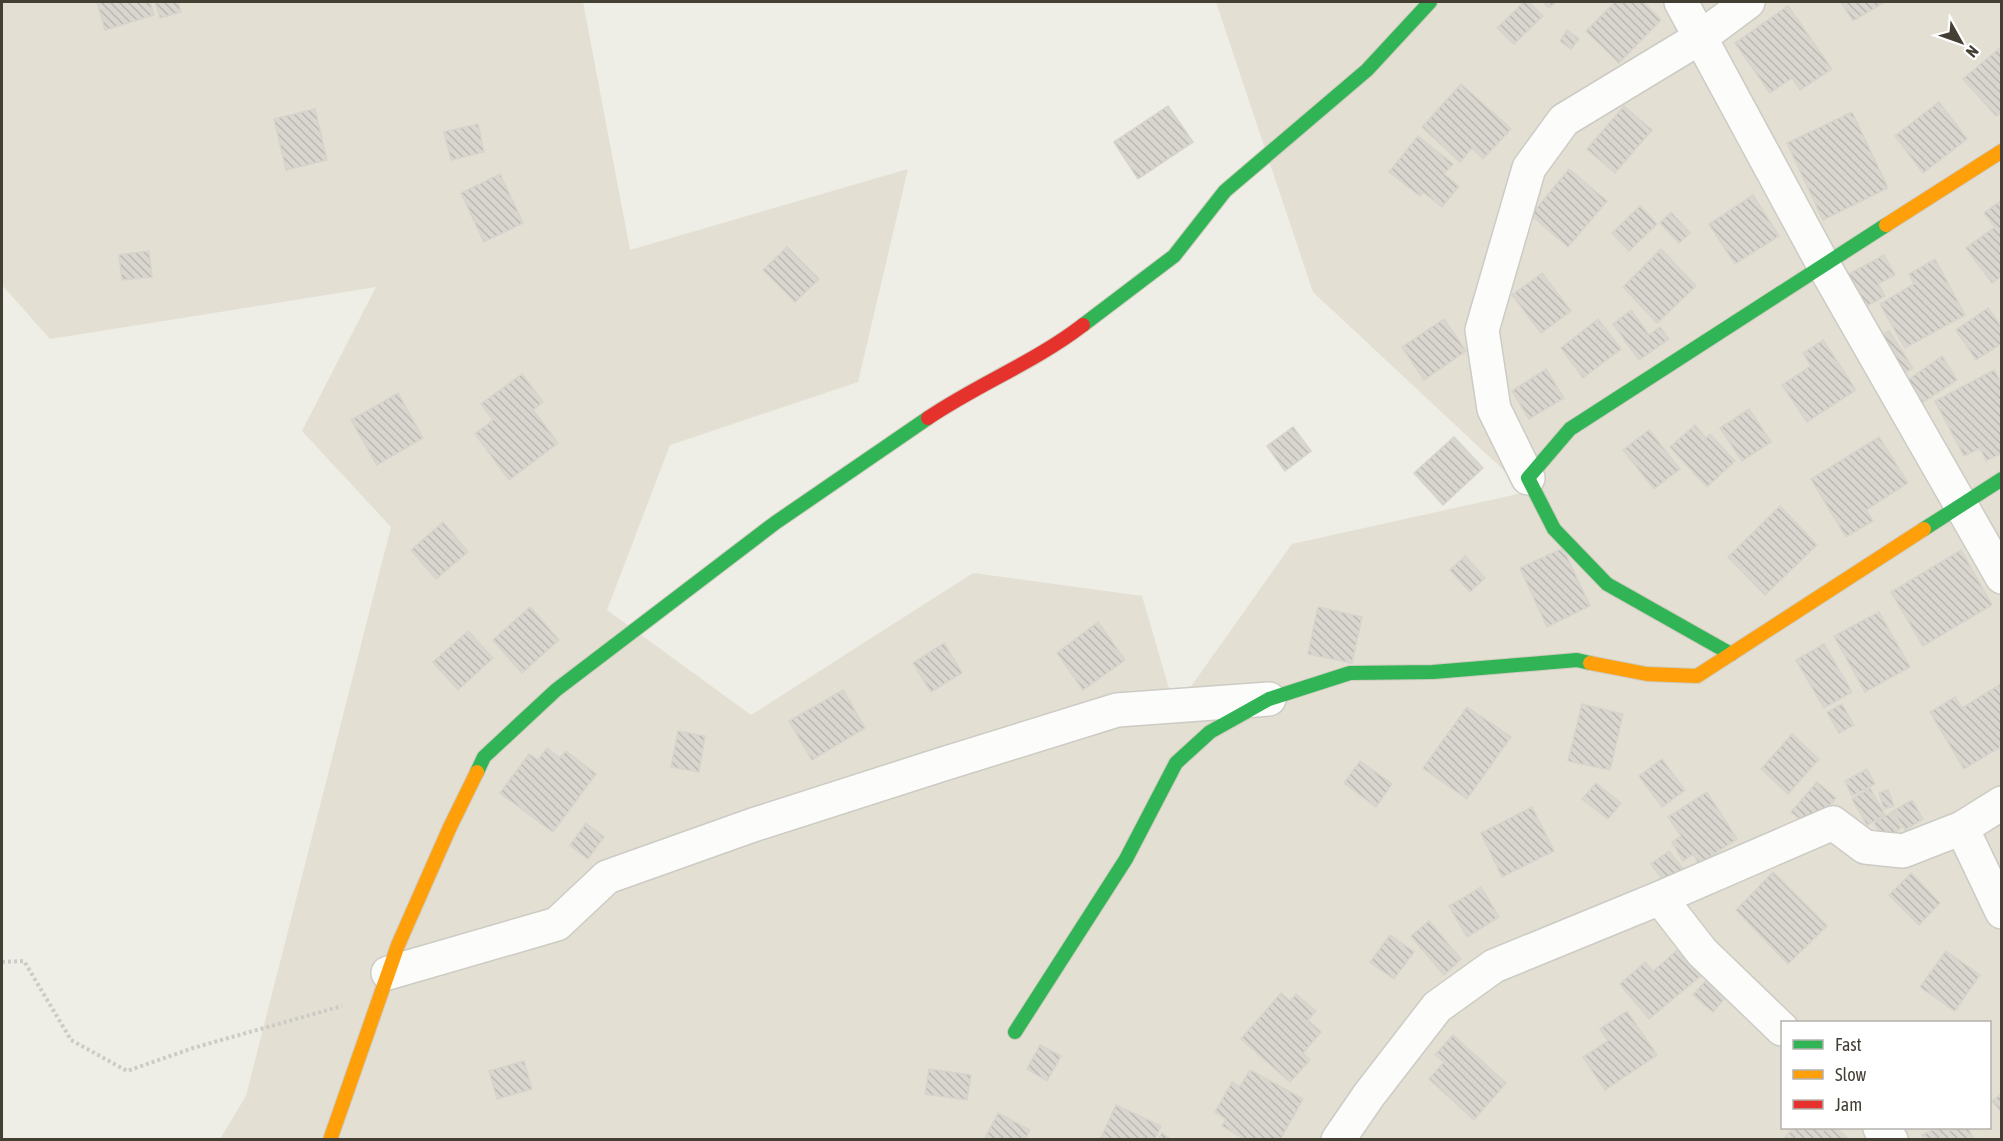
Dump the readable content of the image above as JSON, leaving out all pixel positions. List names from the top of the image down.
{
  "legend": ["Fast", "Slow", "Jam"],
  "north": "bottom right"
}
